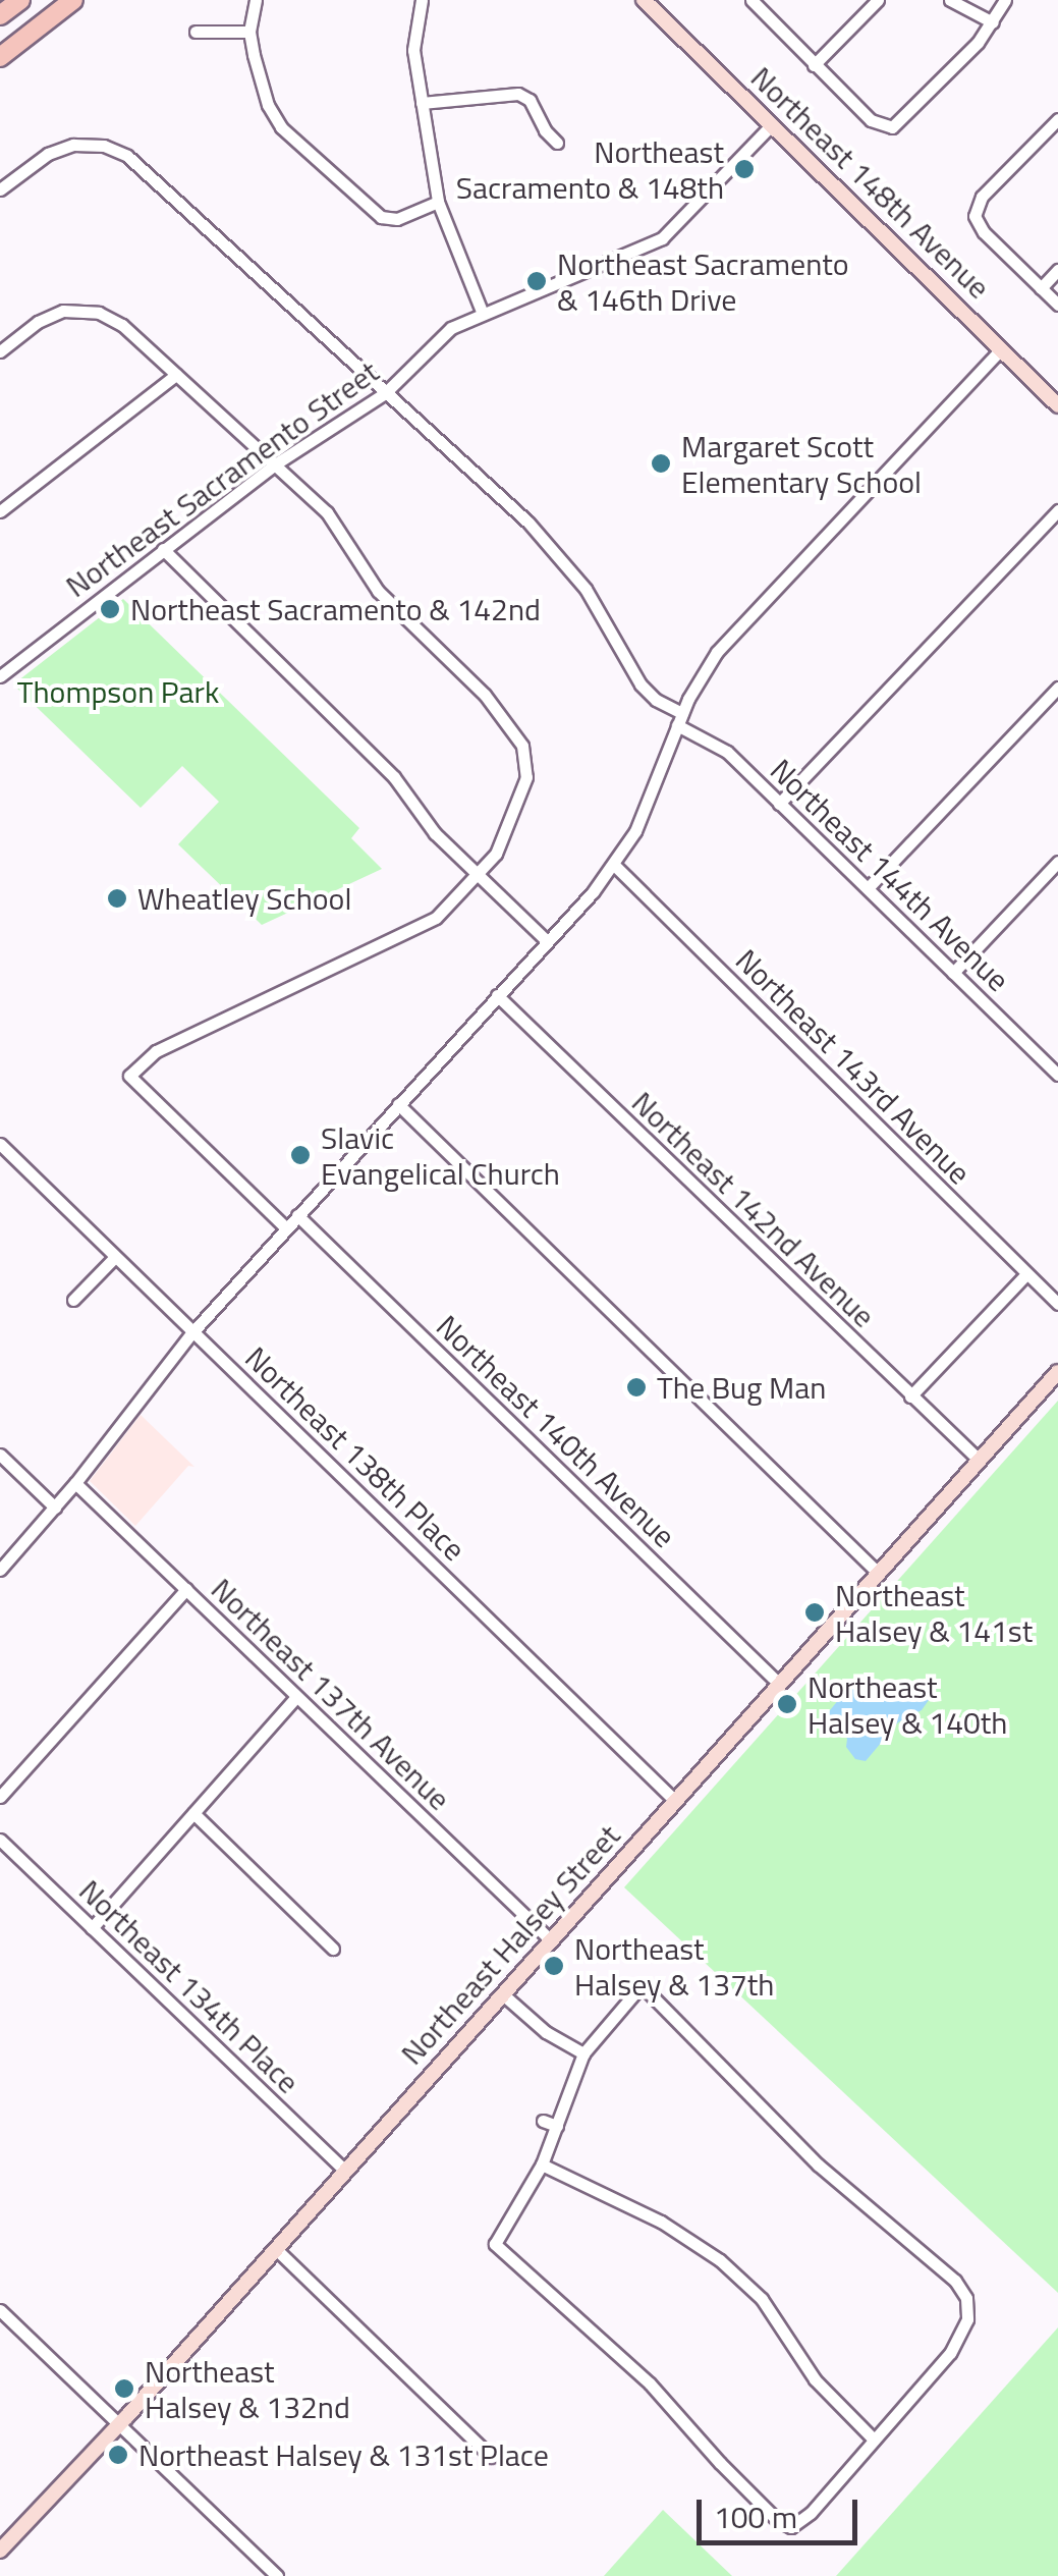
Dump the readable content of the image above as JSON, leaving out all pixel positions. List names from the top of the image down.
{
  "streets": {
    "main road": ["Northeast 148th Avenue", "Northeast Halsey Street"],
    "street": [
      "Northeast Sacramento Street",
      "Northeast 144th Avenue",
      "Northeast 143rd Avenue",
      "Northeast 142nd Avenue",
      "Northeast 140th Avenue",
      "Northeast 138th Place",
      "Northeast 137th Avenue",
      "Northeast 134th Place"
    ]
  },
  "crossings": [
    ["Northeast 148th Avenue", "Northeast Sacramento Street"],
    ["Northeast Sacramento Street", "Northeast 144th Avenue"],
    ["Northeast 142nd Avenue", "Northeast Halsey Street"],
    ["Northeast 140th Avenue", "Northeast Halsey Street"],
    ["Northeast 138th Place", "Northeast Halsey Street"],
    ["Northeast 137th Avenue", "Northeast Halsey Street"],
    ["Northeast Halsey Street", "Northeast 134th Place"]
  ],
  "parks": ["Thompson Park"],
  "places": [
    "Northeast Sacramento & 148th",
    "Northeast Sacramento & 146th Drive",
    "Margaret Scott Elementary School",
    "Northeast Sacramento & 142nd",
    "Wheatley School",
    "Slavic Evangelical Church",
    "The Bug Man",
    "Northeast Halsey & 141st",
    "Northeast Halsey & 140th",
    "Northeast Halsey & 137th",
    "Northeast Halsey & 132nd",
    "Northeast Halsey & 131st Place"
  ],
  "scale_bar": "100 m"
}
